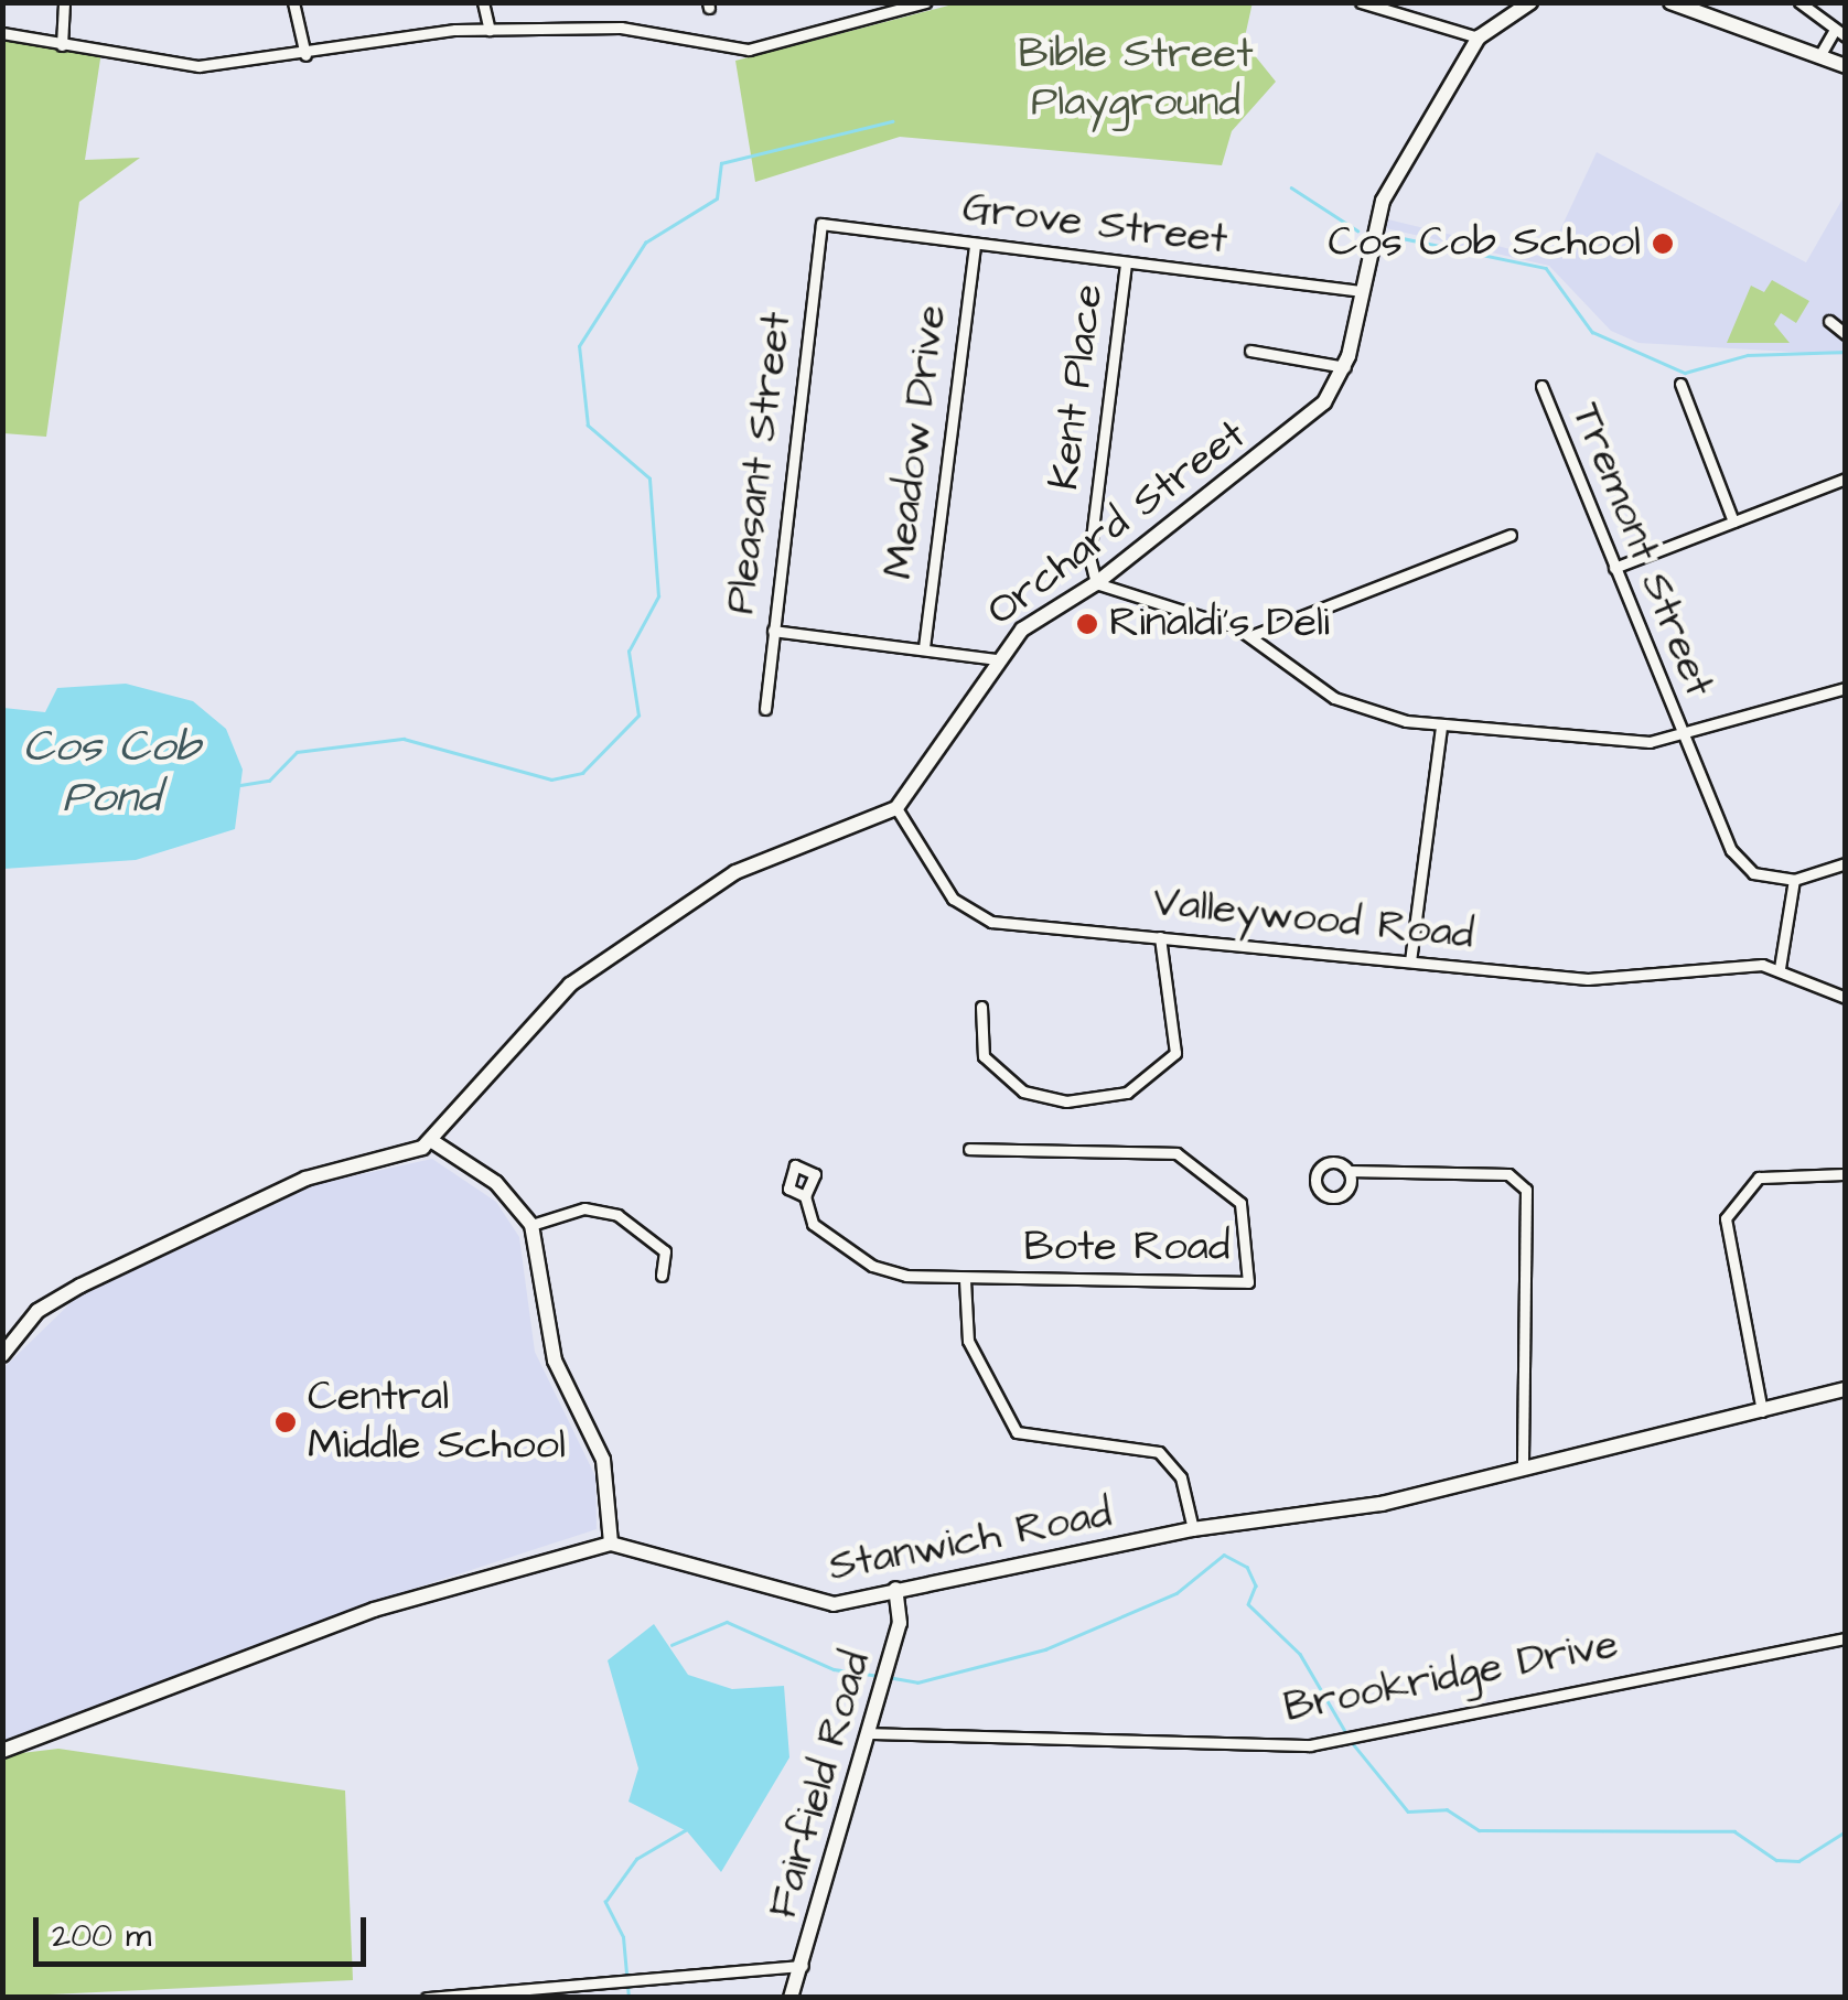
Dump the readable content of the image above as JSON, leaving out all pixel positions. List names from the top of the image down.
{
  "streets": {
    "street": [
      "Grove Street",
      "Kent Place",
      "Meadow Drive",
      "Pleasant Street",
      "Orchard Street",
      "Tremont Street",
      "Valleywood Road",
      "Bote Road",
      "Stanwich Road",
      "Brookridge Drive",
      "Fairfield Road"
    ]
  },
  "crossings": [
    ["Grove Street", "Kent Place"],
    ["Grove Street", "Meadow Drive"],
    ["Grove Street", "Pleasant Street"],
    ["Grove Street", "Orchard Street"],
    ["Kent Place", "Orchard Street"],
    ["Orchard Street", "Valleywood Road"],
    ["Stanwich Road", "Fairfield Road"],
    ["Brookridge Drive", "Fairfield Road"]
  ],
  "water": ["Cos Cob Pond"],
  "parks": ["Bible Street Playground"],
  "places": ["Cos Cob School", "Rinaldi's Deli", "Central Middle School"],
  "scale_bar": "200 m"
}
